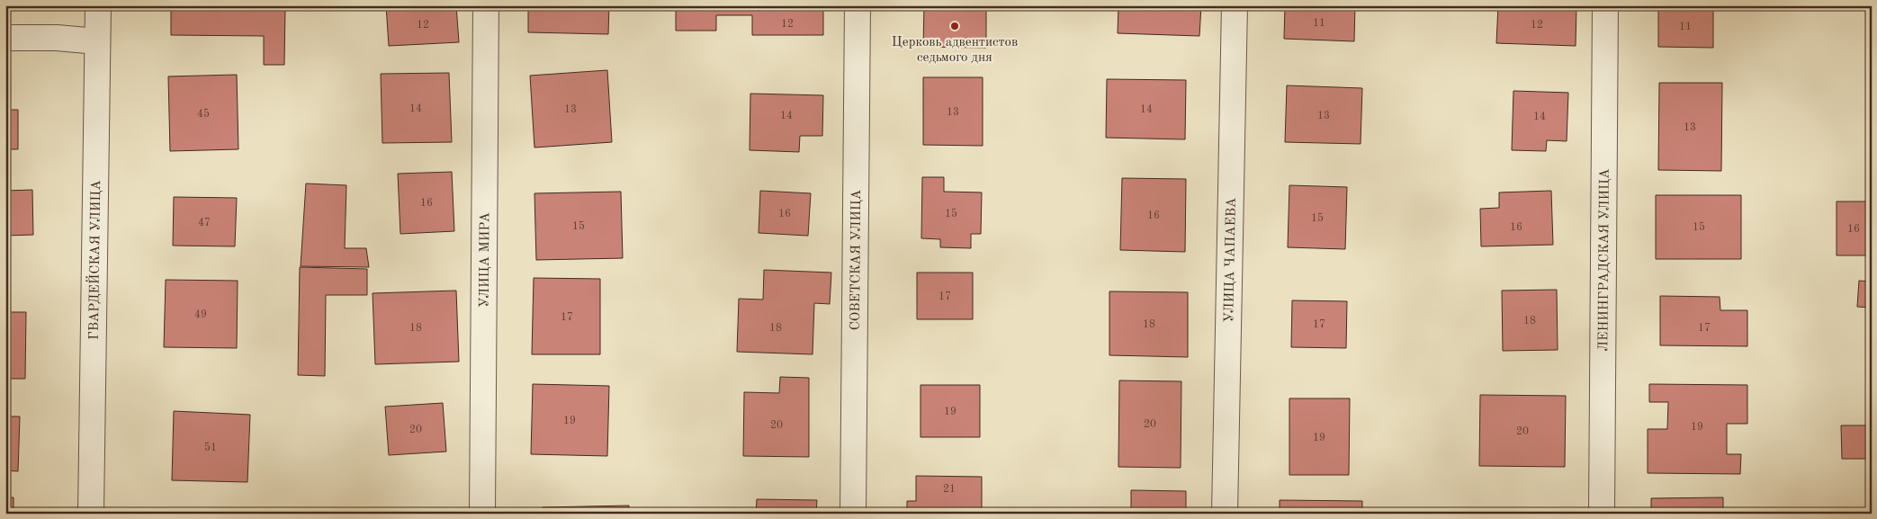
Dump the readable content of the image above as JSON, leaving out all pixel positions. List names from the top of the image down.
{
  "streets": {
    "street": [
      "ГВАРДЕЙСКАЯ УЛИЦА",
      "УЛИЦА МИРА",
      "СОВЕТСКАЯ УЛИЦА",
      "ЛЕНИНГРАДСКАЯ УЛИЦА",
      "УЛИЦА ЧАПАЕВА"
    ]
  },
  "places": ["Церковь адвентистов седьмого дня"],
  "house_numbers": [
    "11",
    "12",
    "12",
    "12",
    "11",
    "14",
    "13",
    "14",
    "13",
    "45",
    "14",
    "13",
    "14",
    "13",
    "16",
    "16",
    "15",
    "16",
    "15",
    "47",
    "15",
    "16",
    "15",
    "16",
    "17",
    "49",
    "17",
    "18",
    "18",
    "17",
    "18",
    "18",
    "17",
    "19",
    "19",
    "20",
    "20",
    "19",
    "20",
    "20",
    "19",
    "51",
    "21"
  ]
}
